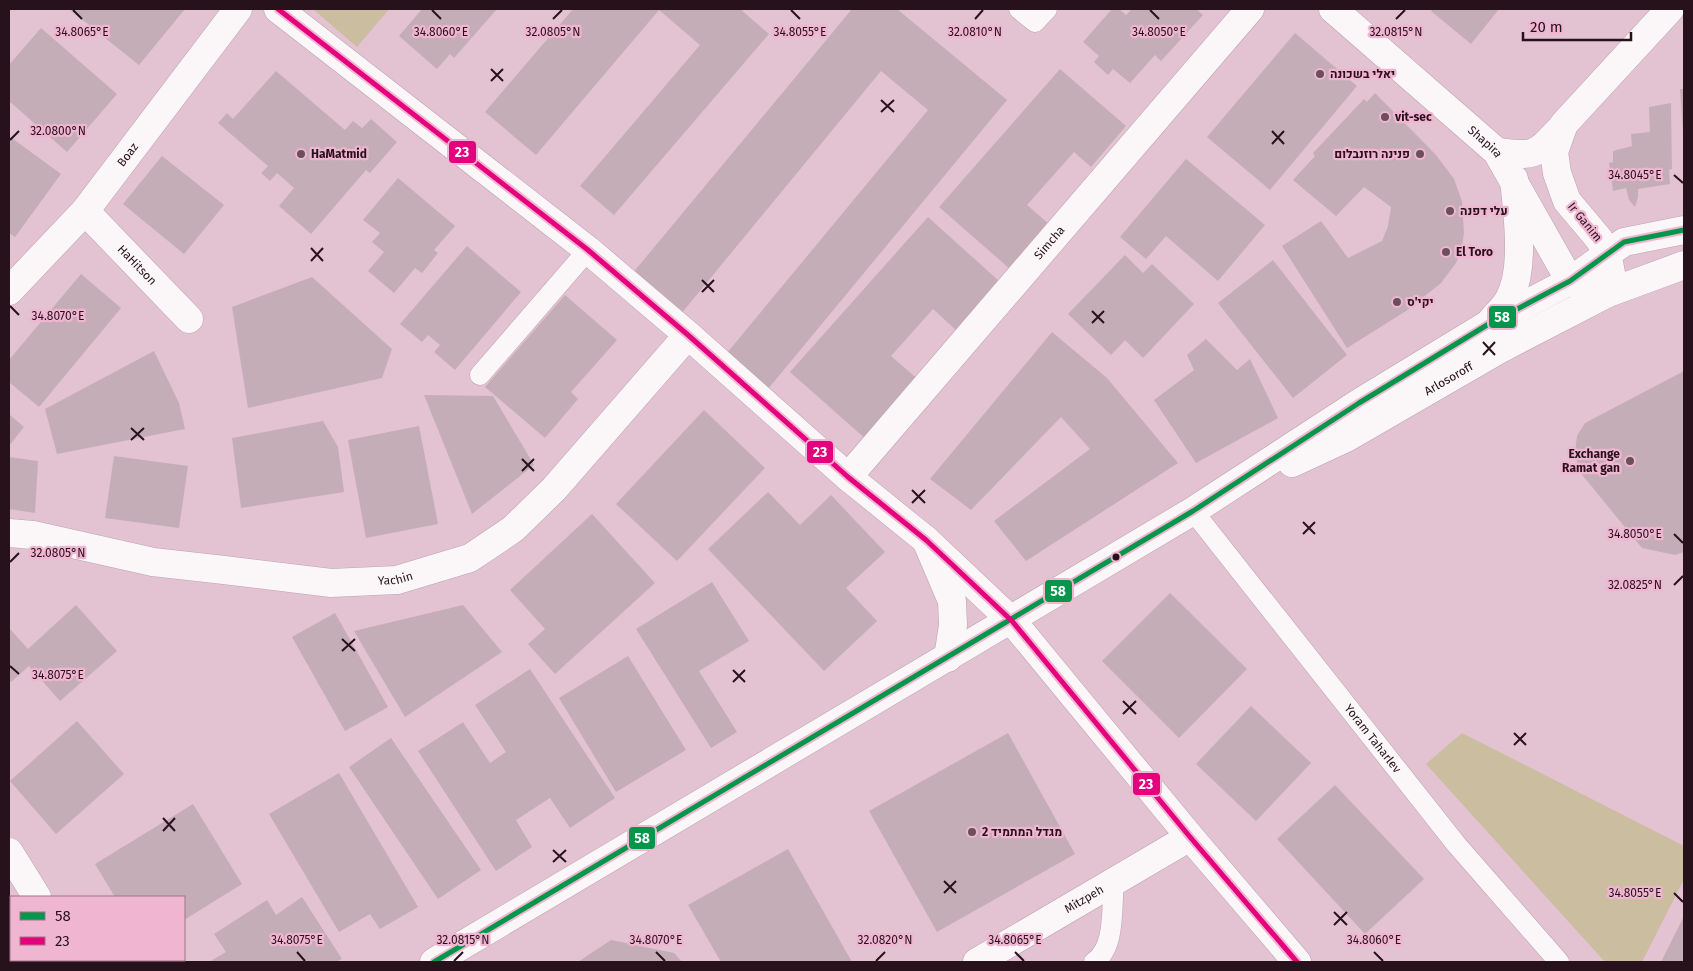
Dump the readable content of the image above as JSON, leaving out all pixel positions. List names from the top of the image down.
{
  "streets": {
    "street": [
      "Shapira",
      "Boaz",
      "Ir Ganim",
      "Simcha",
      "HaHitson",
      "Arlosoroff",
      "Yachin",
      "Mitzpeh"
    ],
    "lane": ["Yoram Taharlev"]
  },
  "crossings": [
    ["Shapira", "Ir Ganim"],
    ["Shapira", "Arlosoroff"],
    ["Boaz", "HaHitson"],
    ["Ir Ganim", "Arlosoroff"],
    ["Arlosoroff", "Yoram Taharlev"]
  ],
  "places": [
    "יאלי בשכונה",
    "vit-sec",
    "HaMatmid",
    "פנינה רוזנבלום",
    "עלי דפנה",
    "El Toro",
    "יקי'ס",
    "Exchange Ramat gan",
    "מגדל המתמיד 2"
  ],
  "lines": ["transit line 23", "transit line 58"],
  "legend": ["58", "23"],
  "scale_bar": "20 m",
  "coordinates": [
    "34.8065°E",
    "34.8060°E",
    "32.0805°N",
    "34.8055°E",
    "32.0810°N",
    "34.8050°E",
    "32.0815°N",
    "32.0800°N",
    "34.8045°E",
    "34.8070°E",
    "32.0825°N",
    "34.8075°E",
    "32.0820°N"
  ]
}
